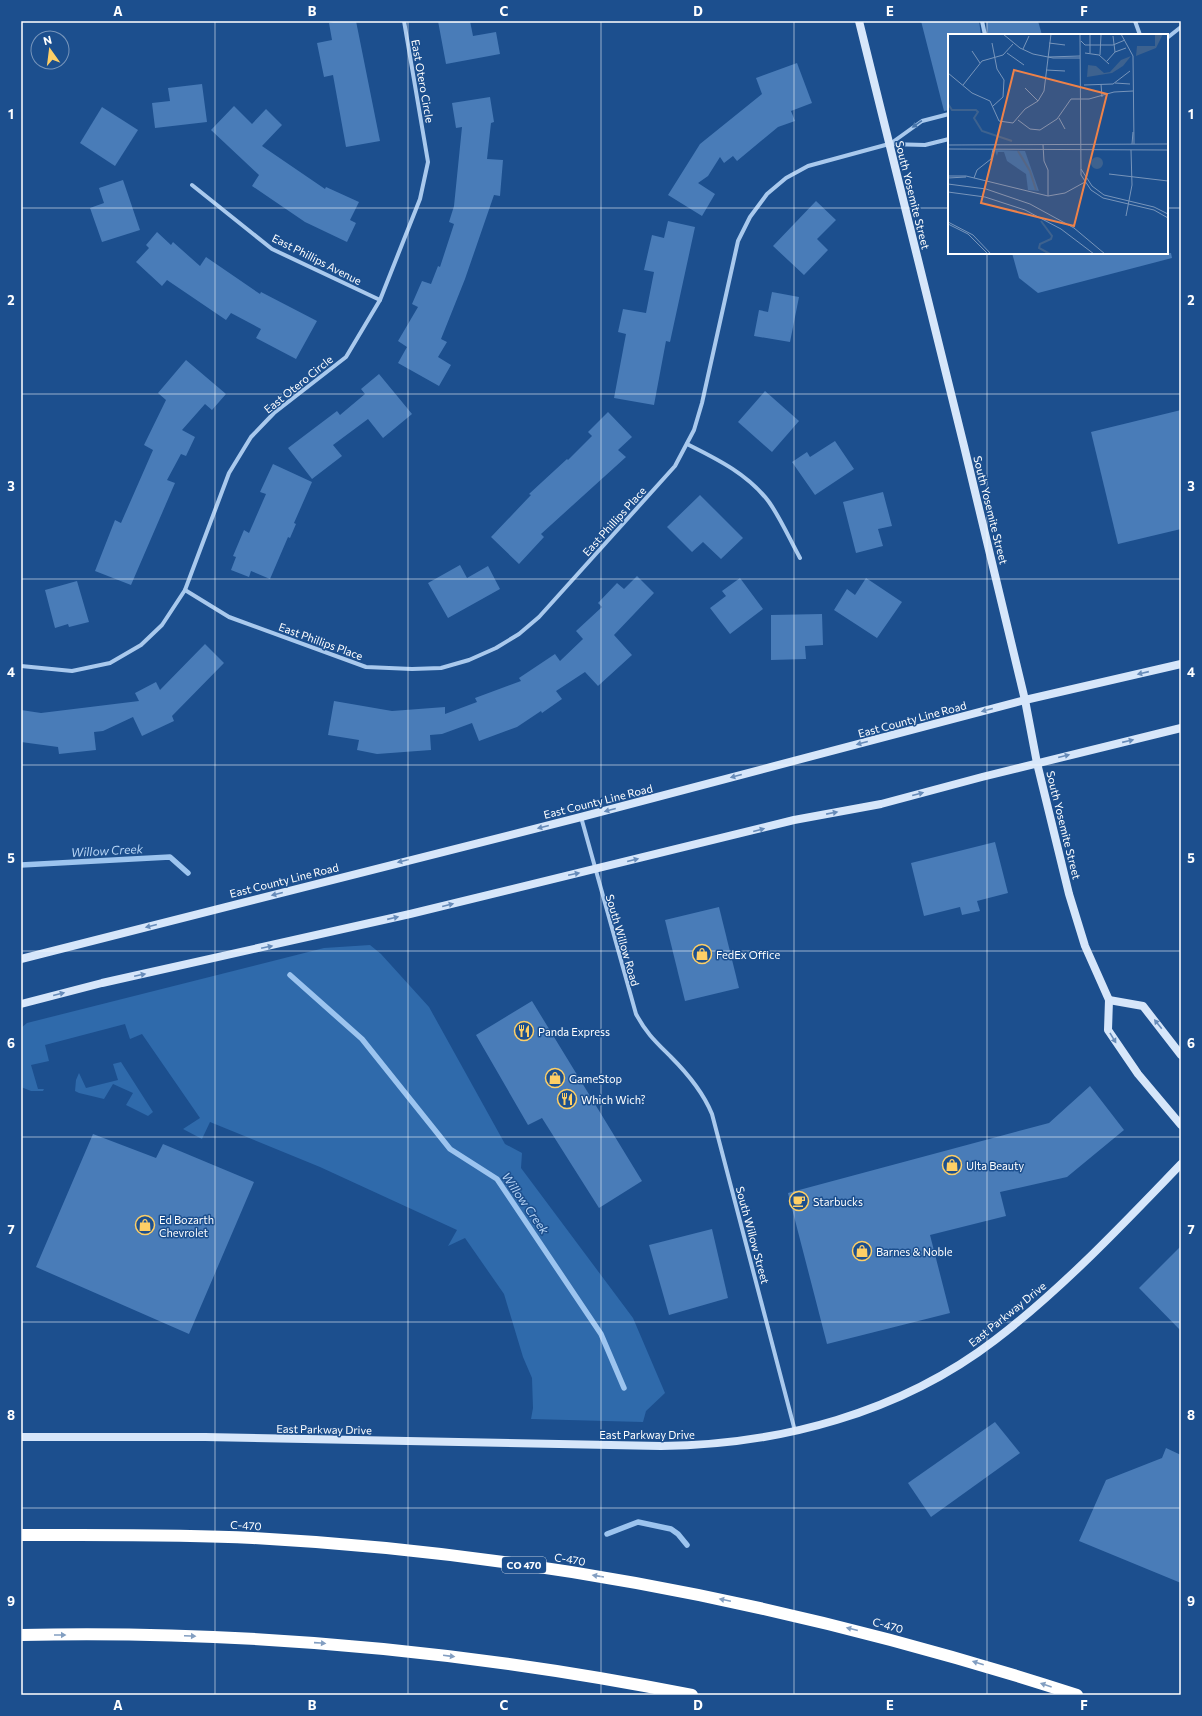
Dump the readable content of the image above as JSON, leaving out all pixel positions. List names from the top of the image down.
{
  "streets": {
    "highway": ["C-470", "CO 470"],
    "main road": ["South Yosemite Street", "East County Line Road", "East Parkway Drive"],
    "street": [
      "East Otero Circle",
      "East Phillips Avenue",
      "East Phillips Place",
      "South Willow Road",
      "South Willow Street"
    ]
  },
  "crossings": [
    ["East Otero Circle", "East Phillips Avenue"],
    ["East Otero Circle", "East Phillips Place"],
    ["South Yosemite Street", "East Phillips Place"],
    ["South Yosemite Street", "East County Line Road"],
    ["East County Line Road", "South Willow Road"],
    ["South Willow Road", "South Willow Street"],
    ["South Willow Street", "East Parkway Drive"]
  ],
  "water": ["Willow Creek"],
  "places": {
    "shop": [
      "FedEx Office",
      "GameStop",
      "Ulta Beauty",
      "Ed Bozarth Chevrolet",
      "Barnes & Noble"
    ],
    "restaurant": ["Panda Express", "Which Wich?"],
    "cafe": ["Starbucks"]
  },
  "north": "top",
  "grid": {
    "columns": [
      "A",
      "B",
      "C",
      "D",
      "E",
      "F"
    ],
    "rows": [
      "1",
      "2",
      "3",
      "4",
      "5",
      "6",
      "7",
      "8",
      "9"
    ]
  }
}
